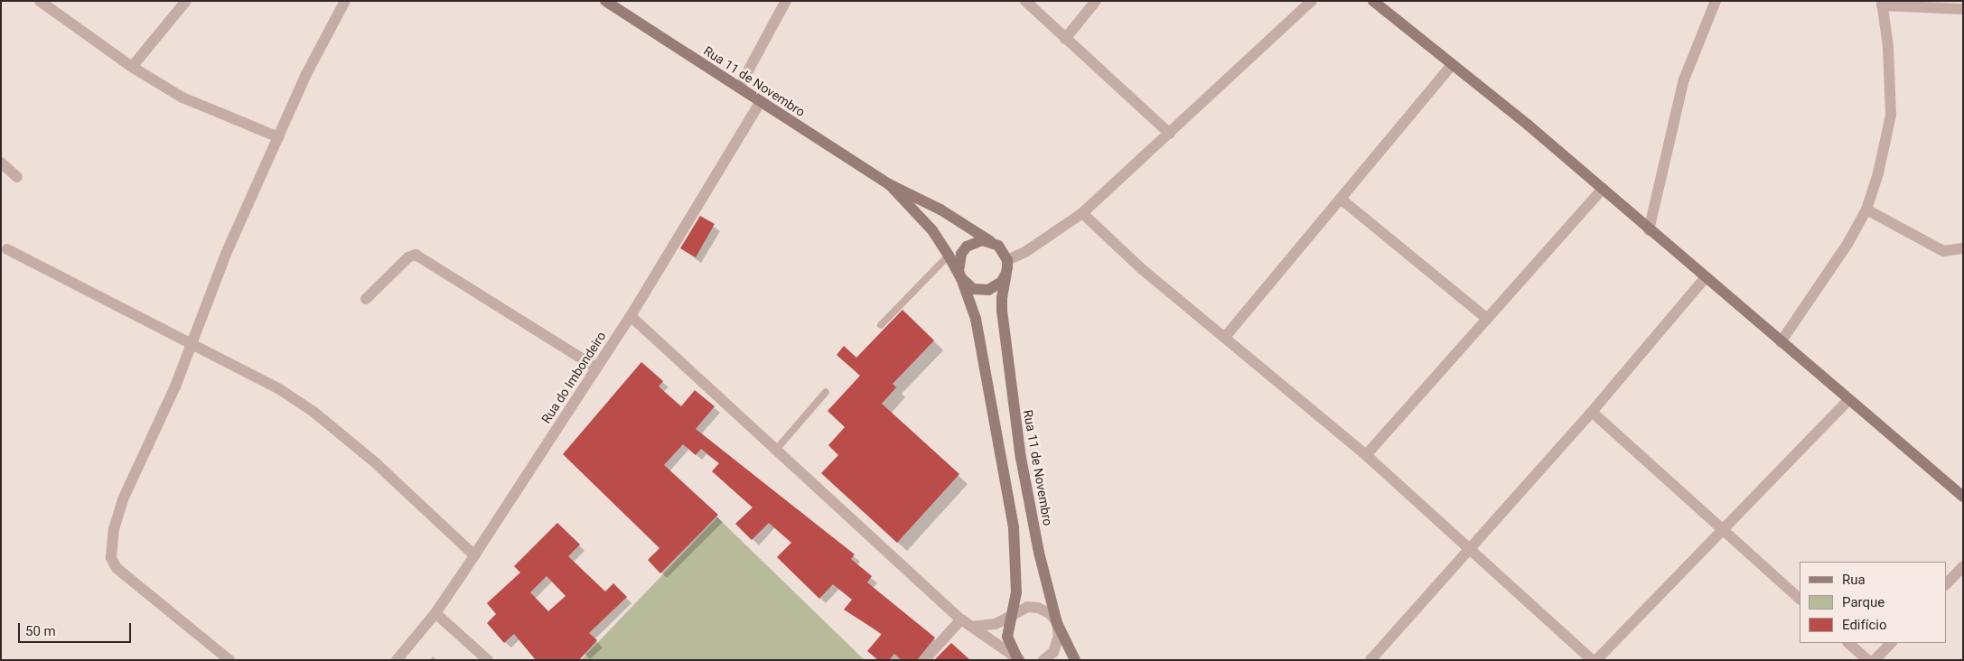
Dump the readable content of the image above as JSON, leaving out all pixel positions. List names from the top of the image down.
{
  "streets": {
    "main road": ["Rua 11 de Novembro"],
    "street": ["Rua do Imbondeiro"]
  },
  "crossings": [
    ["Rua 11 de Novembro", "Rua do Imbondeiro"]
  ],
  "legend": ["Rua", "Parque", "Edifício"],
  "scale_bar": "50 m"
}
